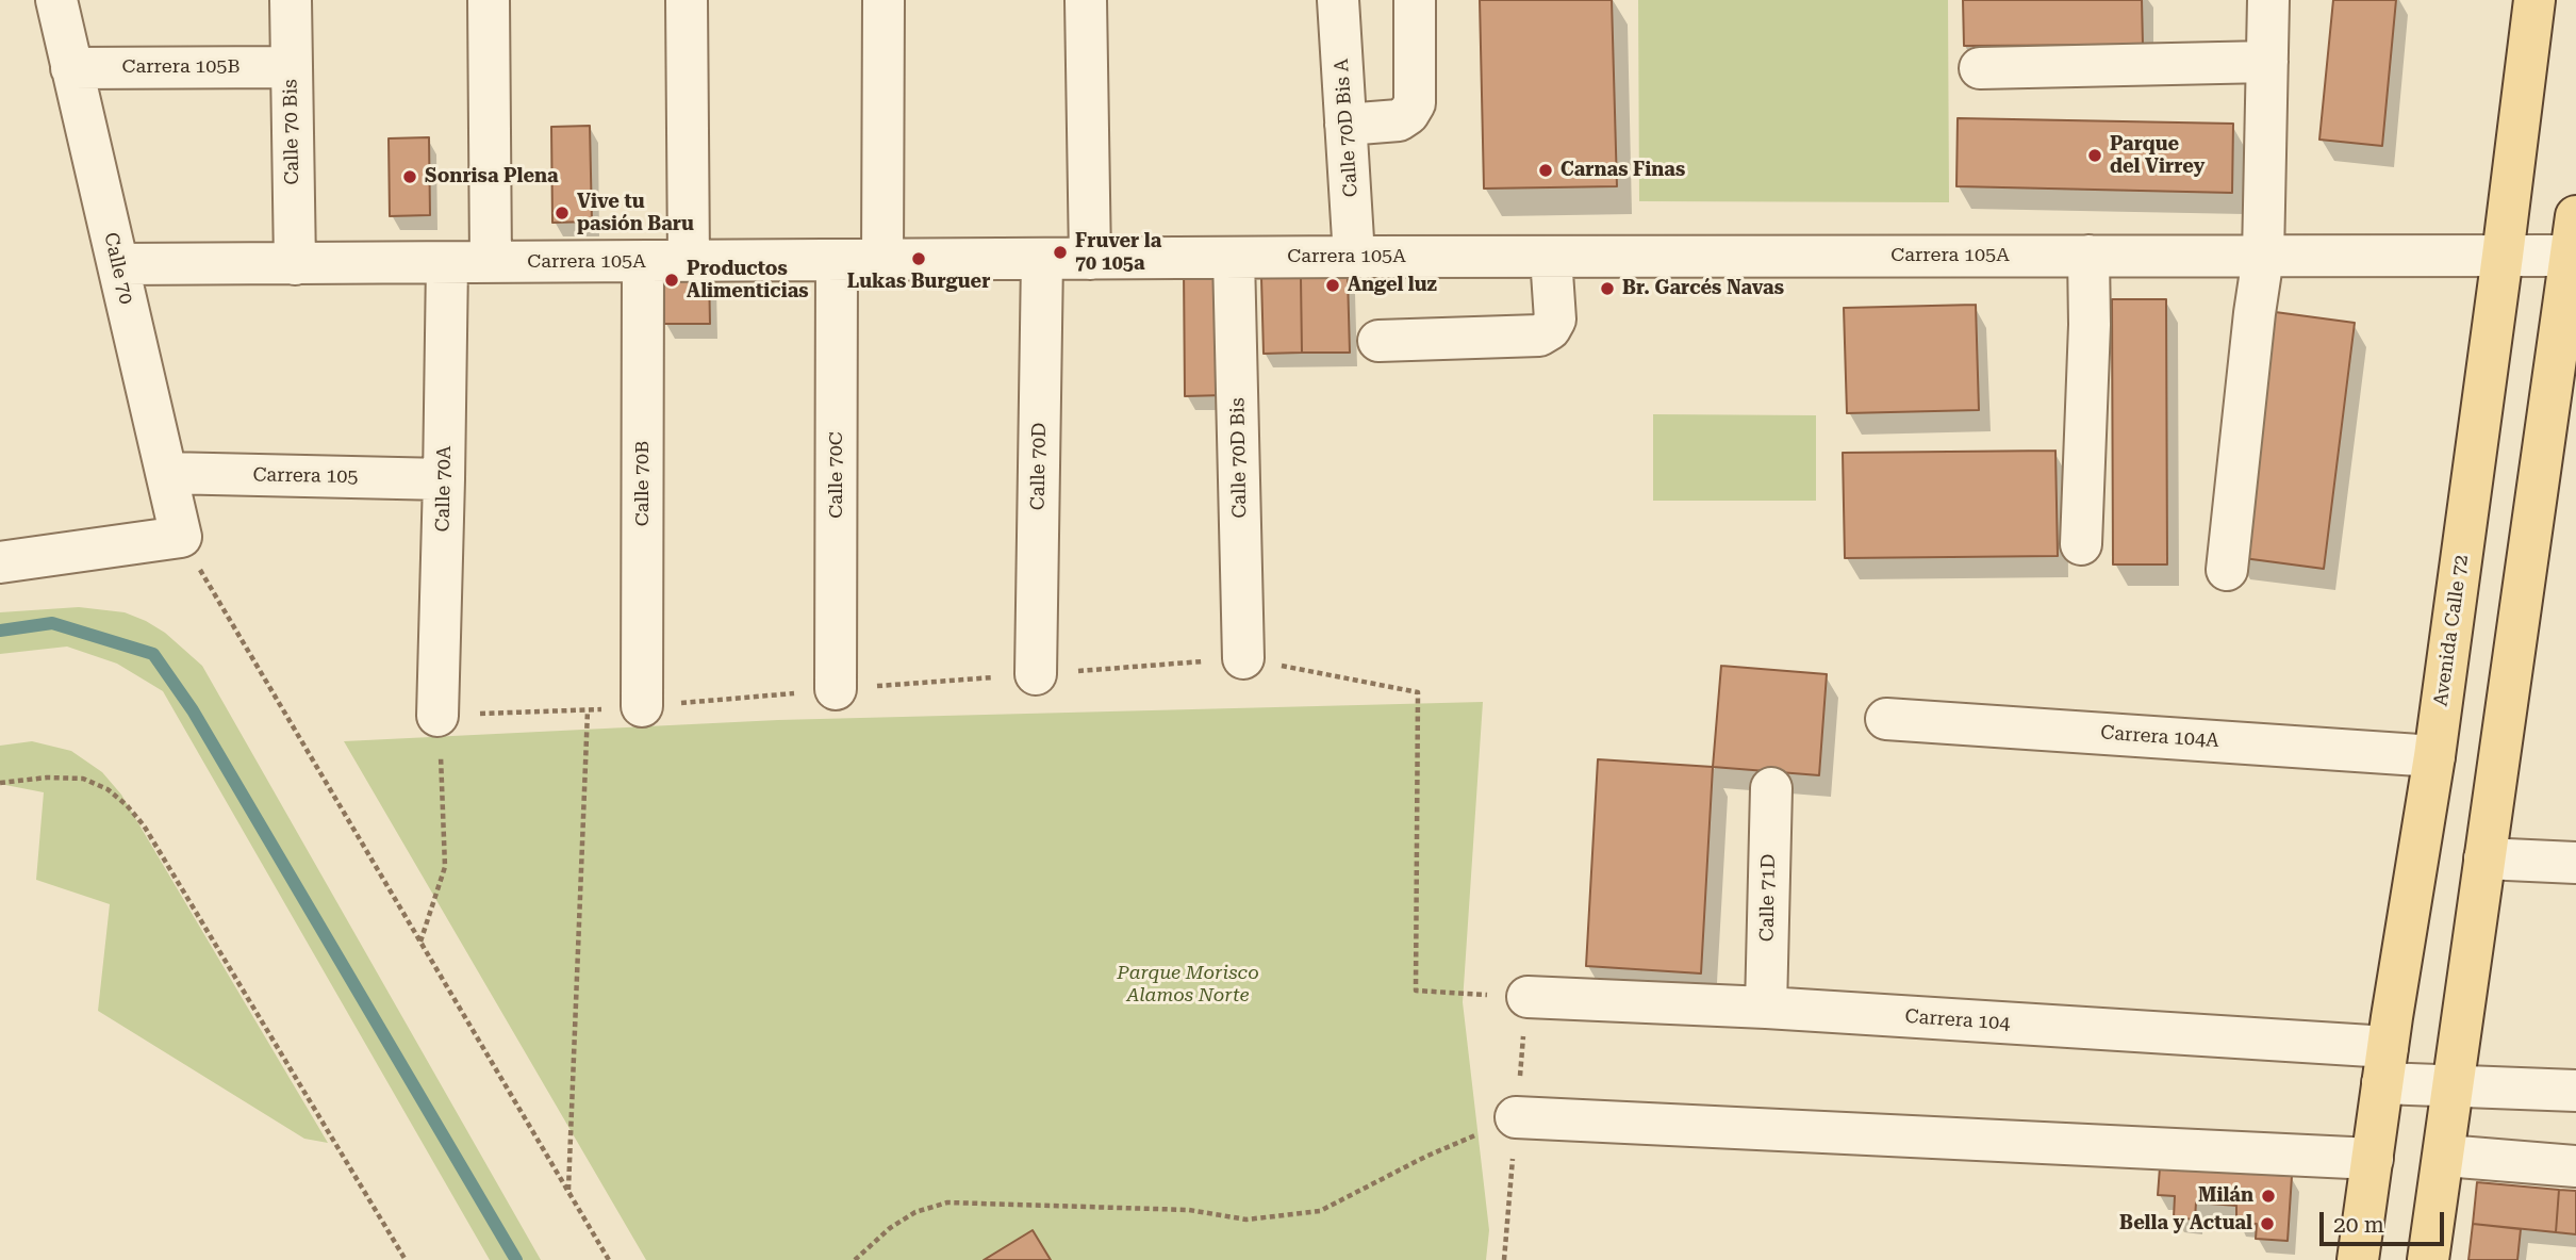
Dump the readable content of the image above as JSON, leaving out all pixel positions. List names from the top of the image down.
{
  "streets": {
    "main road": ["Avenida Calle 72"],
    "street": [
      "Carrera 105B",
      "Calle 70D Bis A",
      "Calle 70 Bis",
      "Carrera 105A",
      "Calle 70",
      "Calle 70D Bis",
      "Calle 70D",
      "Calle 70C",
      "Carrera 105",
      "Calle 70B",
      "Calle 70A",
      "Carrera 104A",
      "Calle 71D",
      "Carrera 104"
    ]
  },
  "crossings": [
    ["Carrera 105B", "Calle 70 Bis"],
    ["Carrera 105B", "Calle 70"],
    ["Calle 70D Bis A", "Carrera 105A"],
    ["Calle 70 Bis", "Carrera 105A"],
    ["Carrera 105A", "Calle 70"],
    ["Carrera 105A", "Calle 70D Bis"],
    ["Carrera 105A", "Calle 70D"],
    ["Carrera 105A", "Calle 70C"],
    ["Carrera 105A", "Calle 70B"],
    ["Carrera 105A", "Calle 70A"],
    ["Carrera 105A", "Avenida Calle 72"],
    ["Calle 70", "Carrera 105"],
    ["Carrera 105", "Calle 70A"],
    ["Avenida Calle 72", "Carrera 104A"],
    ["Avenida Calle 72", "Carrera 104"],
    ["Calle 71D", "Carrera 104"]
  ],
  "parks": ["Parque Morisco Alamos Norte"],
  "places": [
    "Parque del Virrey",
    "Carnas Finas",
    "Sonrisa Plena",
    "Vive tu pasión Baru",
    "Fruver la 70 105a",
    "Lukas Burguer",
    "Productos Alimenticias",
    "Angel luz",
    "Br. Garcés Navas",
    "Milán",
    "Bella y Actual"
  ],
  "scale_bar": "20 m"
}
